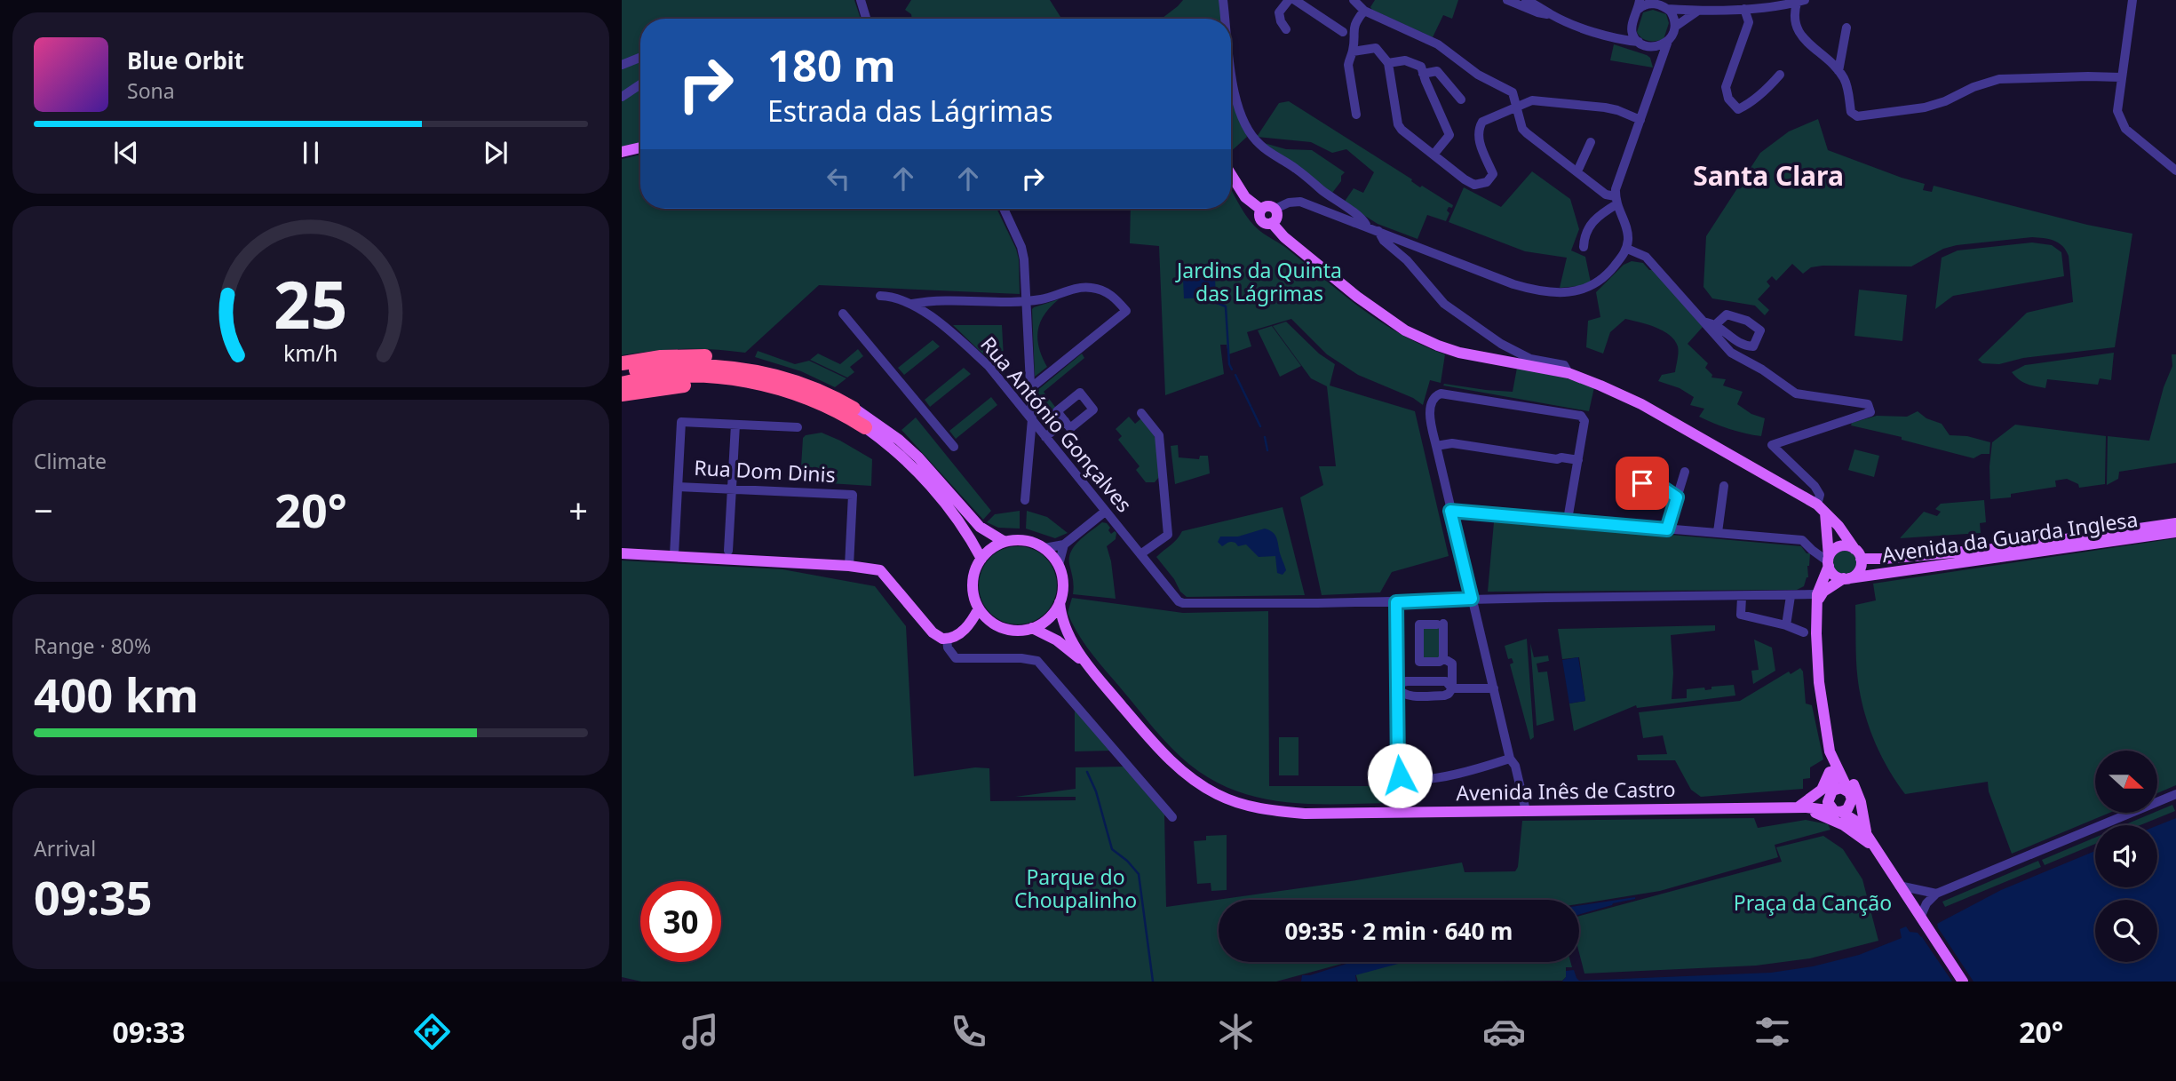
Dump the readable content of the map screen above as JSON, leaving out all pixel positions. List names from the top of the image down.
{
  "streets": {
    "main road": ["Avenida da Guarda Inglesa", "Avenida Inês de Castro"],
    "street": ["Rua António Gonçalves", "Rua Dom Dinis"]
  },
  "districts": ["Santa Clara"],
  "parks": ["Jardins da Quinta das Lágrimas", "Parque do Choupalinho", "Praça da Canção"],
  "north": "right",
  "page": {
    "turn": ["180 m", "Estrada das Lágrimas"],
    "song": ["Blue Orbit", "Sona"],
    "tile": [
      "Climate",
      ["Range · 80%", "400 km"],
      ["Arrival", "09:35"]
    ],
    "heat": ["−", "20°", "+"],
    "limit": "30",
    "trip": "09:35 · 2 min · 640 m",
    "tabs": ["09:33", "20°"],
    "gauge": ["25", "km/h"]
  }
}
